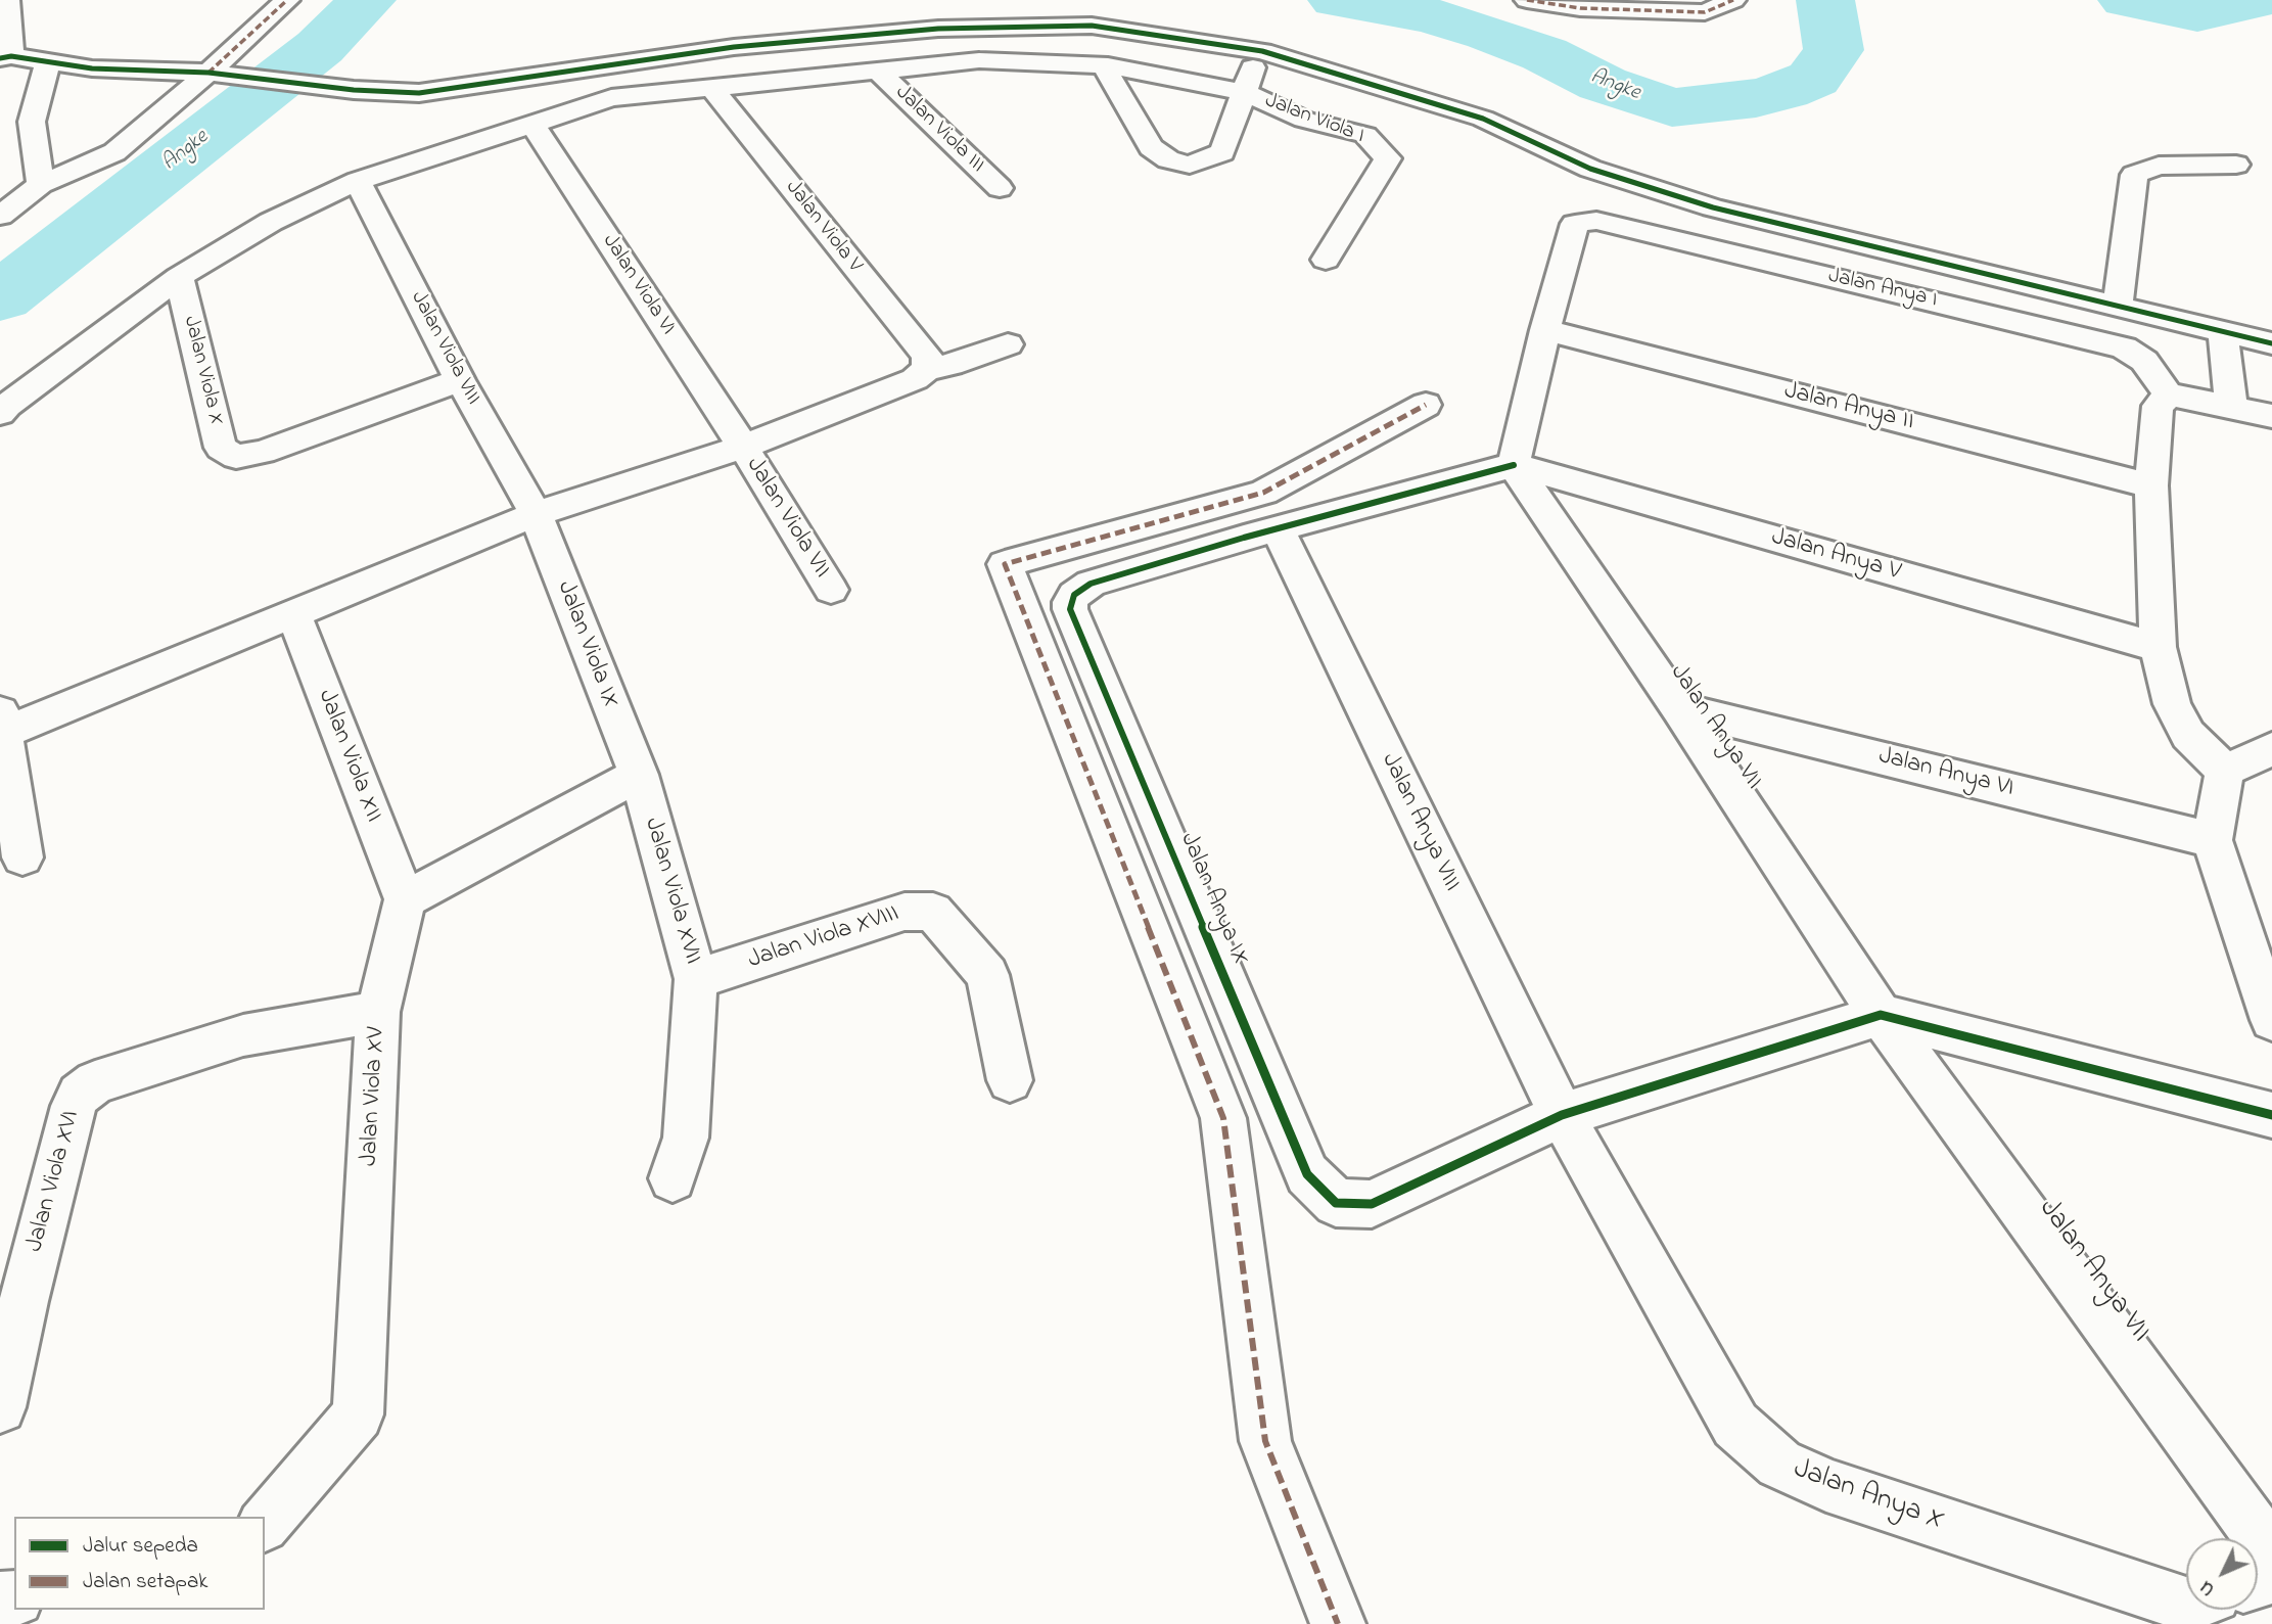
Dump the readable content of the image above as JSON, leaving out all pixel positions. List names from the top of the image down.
{
  "streets": {
    "street": [
      "Jalan Viola I",
      "Jalan Viola III",
      "Jalan Viola V",
      "Jalan Viola VI",
      "Jalan Anya I",
      "Jalan Viola VIII",
      "Jalan Viola X",
      "Jalan Anya II",
      "Jalan Viola VII",
      "Jalan Anya V",
      "Jalan Viola IX",
      "Jalan Anya VII",
      "Jalan Viola XII",
      "Jalan Anya VI",
      "Jalan Anya VIII",
      "Jalan Viola XVII",
      "Jalan Anya IX",
      "Jalan Viola XVIII",
      "Jalan Viola XV",
      "Jalan Viola XVI",
      "Jalan Anya X"
    ]
  },
  "crossings": [
    ["Jalan Viola VI", "Jalan Viola VII"],
    ["Jalan Anya I", "Jalan Anya II"],
    ["Jalan Viola VIII", "Jalan Viola X"],
    ["Jalan Viola VIII", "Jalan Viola IX"],
    ["Jalan Anya V", "Jalan Anya VII"],
    ["Jalan Viola IX", "Jalan Viola XVII"],
    ["Jalan Anya VII", "Jalan Anya VI"],
    ["Jalan Viola XII", "Jalan Viola XV"],
    ["Jalan Anya VIII", "Jalan Anya IX"],
    ["Jalan Anya VIII", "Jalan Anya X"],
    ["Jalan Viola XVII", "Jalan Viola XVIII"],
    ["Jalan Anya IX", "Jalan Anya X"],
    ["Jalan Viola XV", "Jalan Viola XVI"]
  ],
  "water": ["Angke"],
  "legend": ["Jalur sepeda", "Jalan setapak"],
  "north": "bottom left"
}
